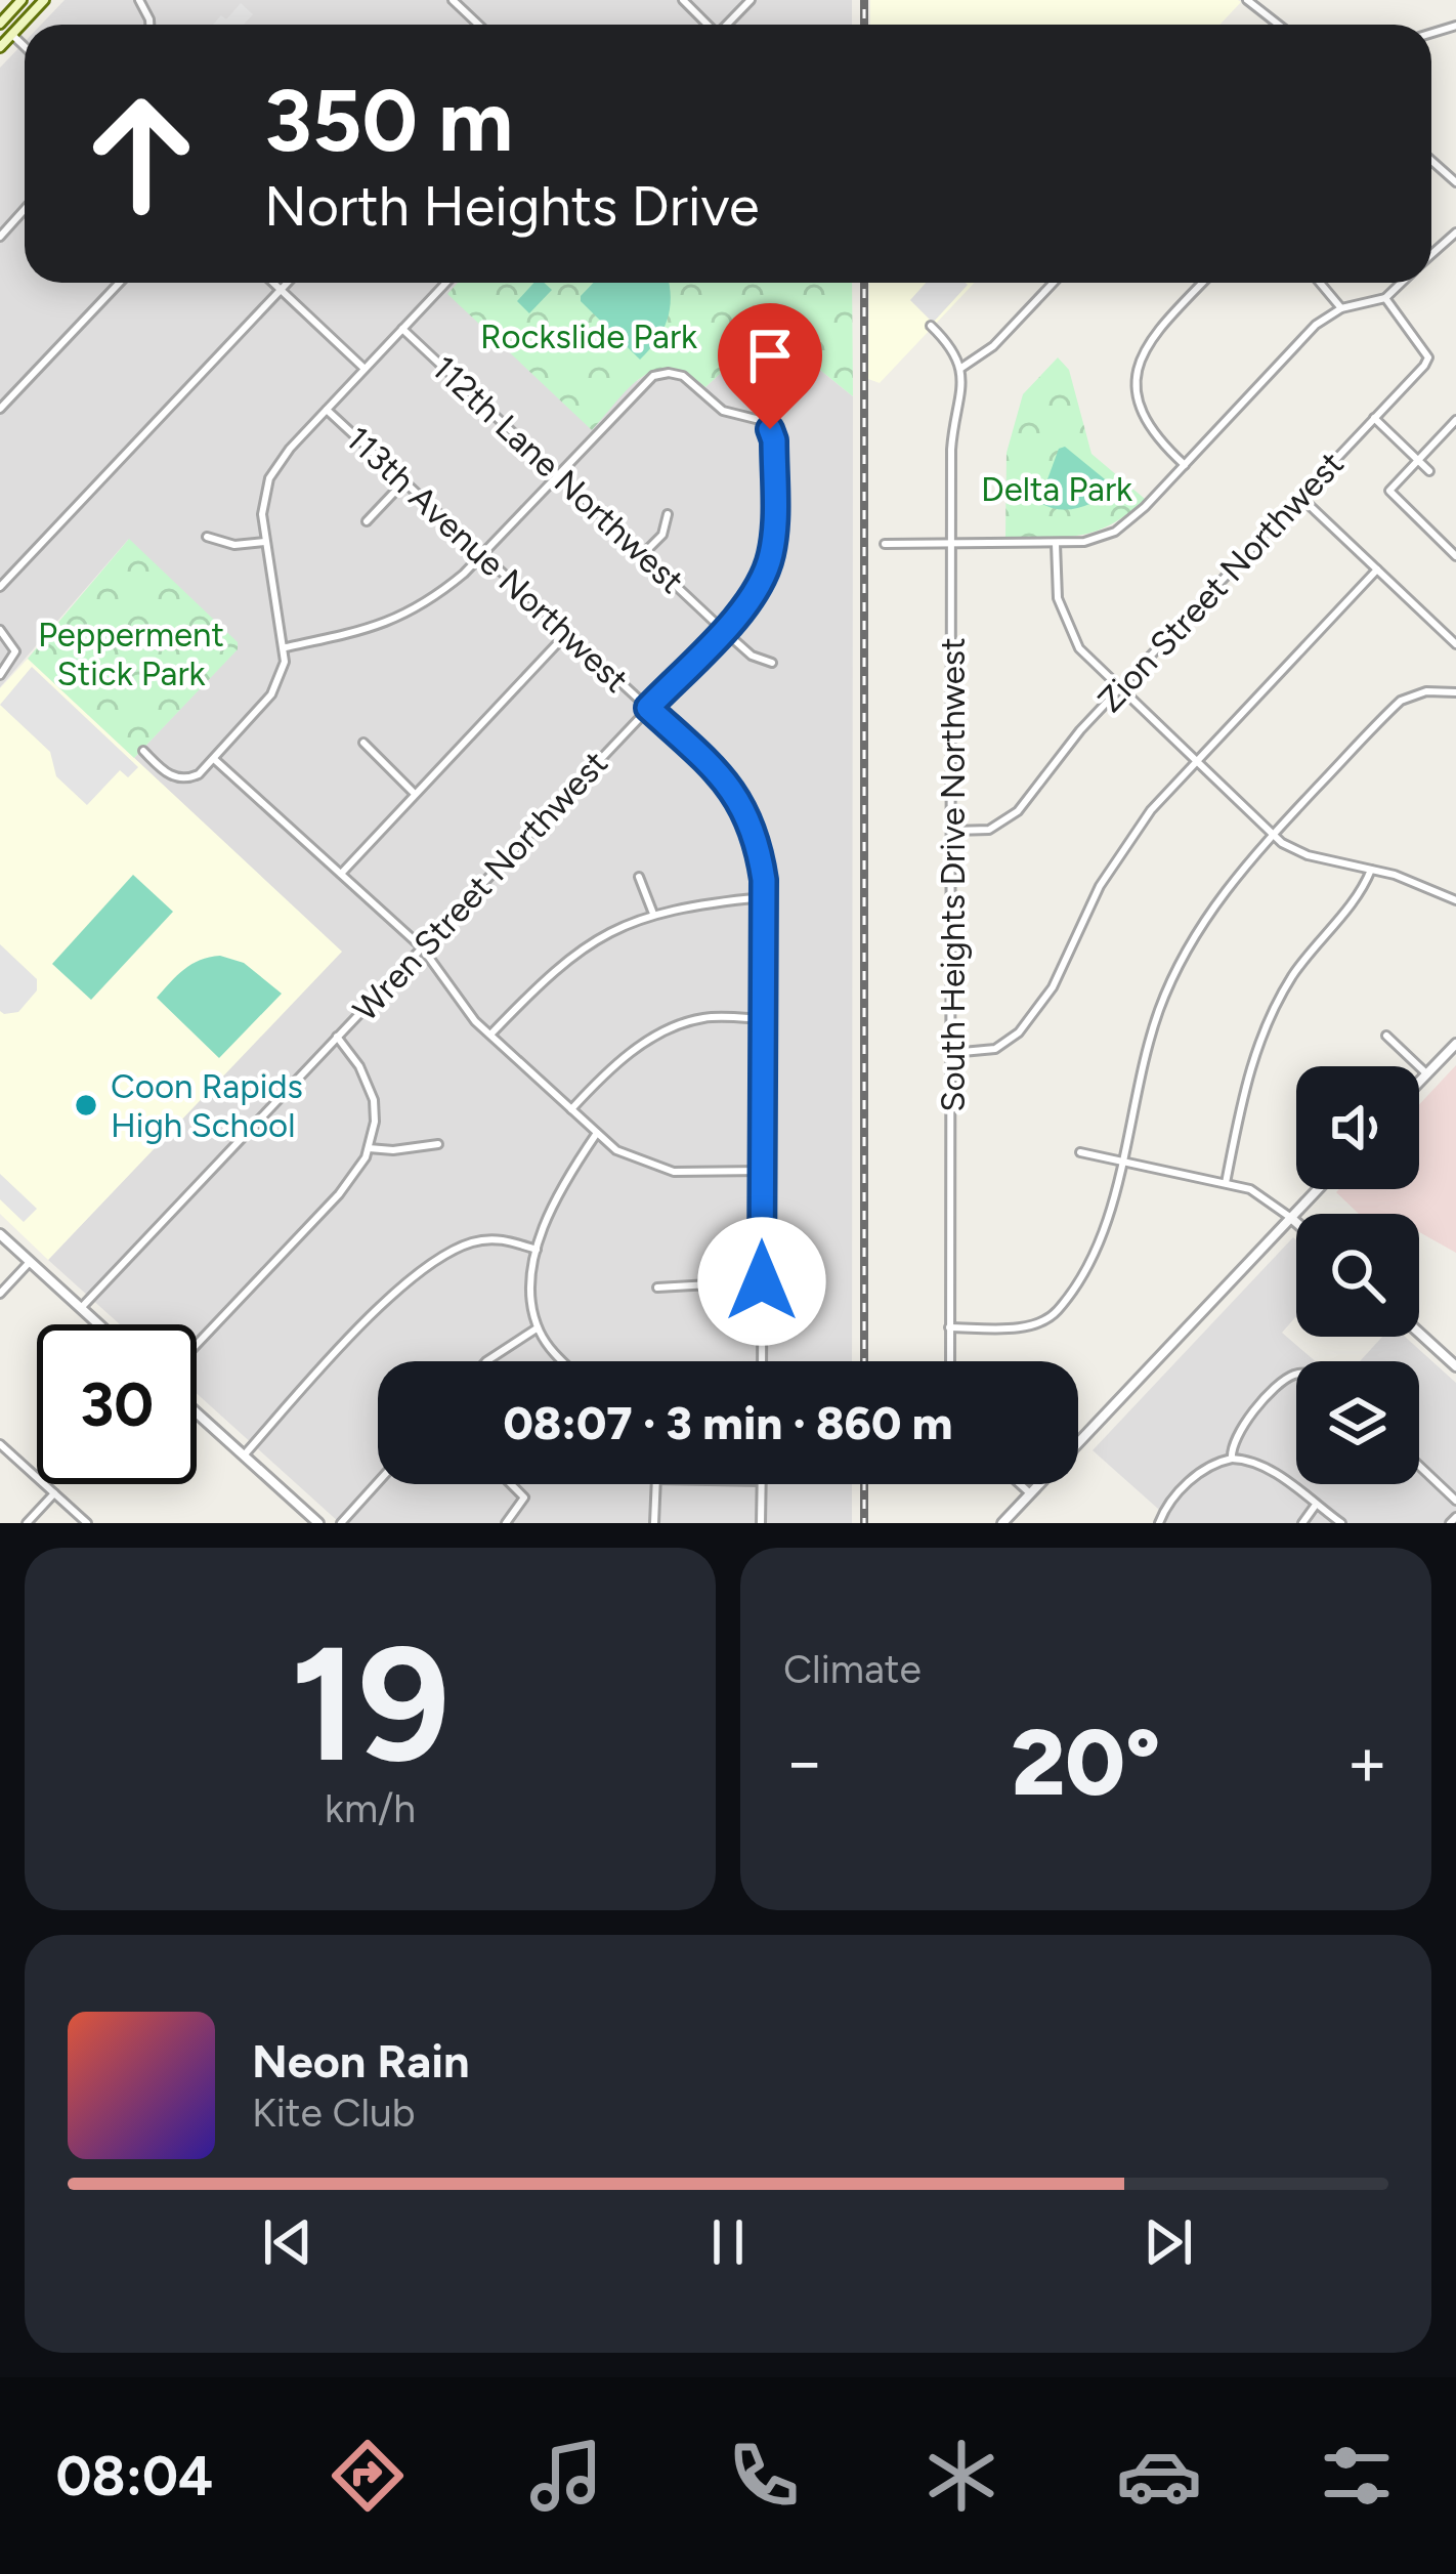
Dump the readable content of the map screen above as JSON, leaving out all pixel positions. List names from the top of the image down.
{
  "streets": {
    "street": [
      "112th Lane Northwest",
      "113th Avenue Northwest",
      "Zion Street Northwest",
      "South Heights Drive Northwest",
      "Wren Street Northwest"
    ]
  },
  "crossings": [
    ["112th Lane Northwest", "Wren Street Northwest"],
    ["113th Avenue Northwest", "Wren Street Northwest"],
    ["Zion Street Northwest", "South Heights Drive Northwest"]
  ],
  "parks": ["Rockslide Park", "Delta Park", "Pepperment Stick Park"],
  "places": ["Coon Rapids High School"],
  "page": {
    "turn": ["350 m", "North Heights Drive"],
    "limit": "30",
    "trip": "08:07 · 3 min · 860 m",
    "tile": [
      ["19", "km/h"],
      "Climate"
    ],
    "heat": ["−", "20°", "+"],
    "song": ["Neon Rain", "Kite Club"],
    "tabs": "08:04"
  }
}
